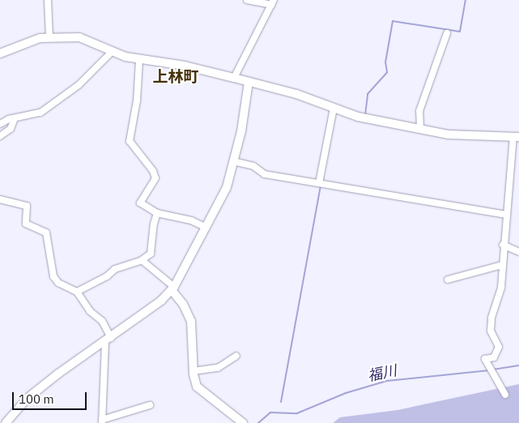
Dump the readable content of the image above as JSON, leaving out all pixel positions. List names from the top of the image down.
{
  "districts": ["上林町"],
  "water": ["福川"],
  "scale_bar": "100 m"
}
